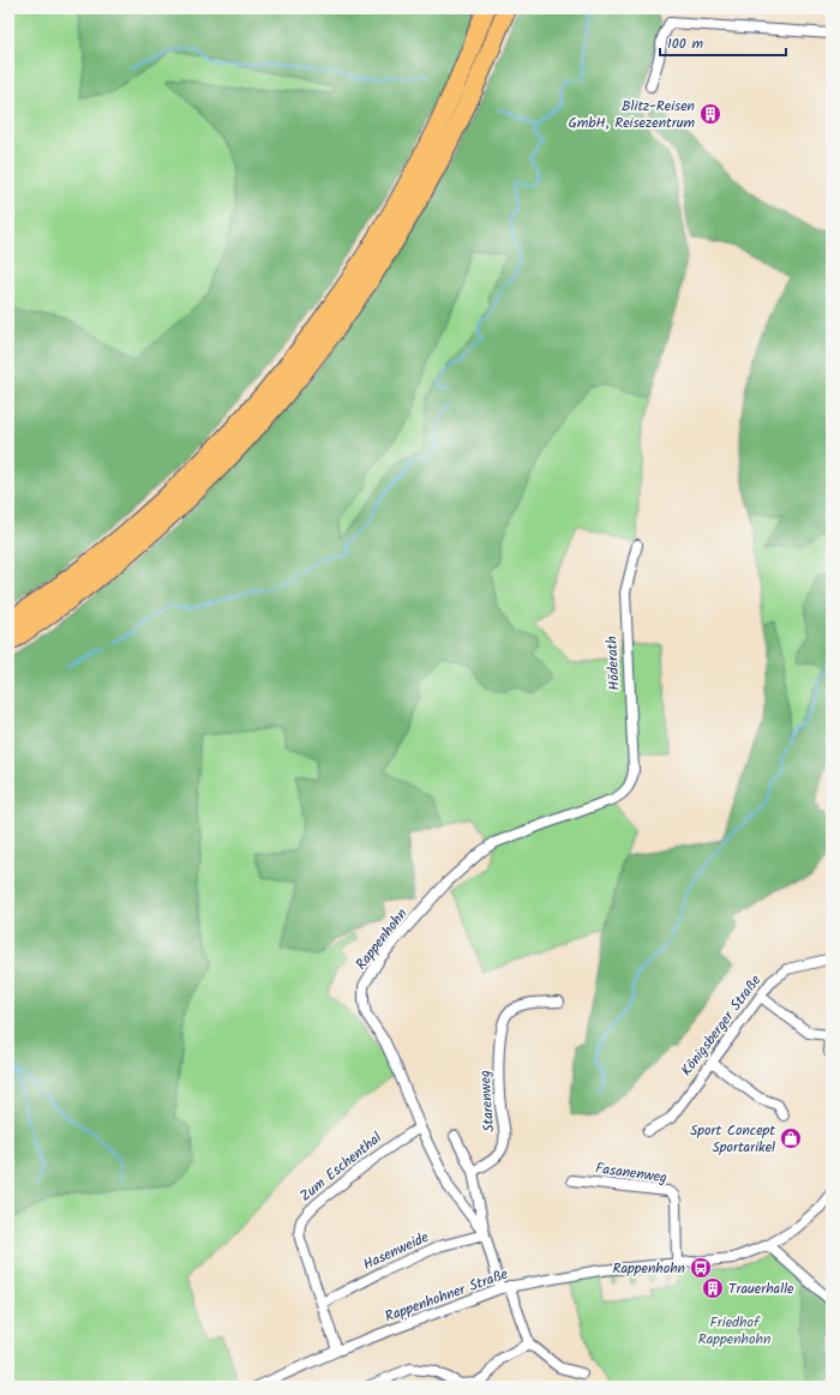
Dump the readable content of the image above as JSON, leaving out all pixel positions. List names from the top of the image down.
{
  "streets": {
    "street": [
      "Höderath",
      "Rappenhohn",
      "Königsberger Straße",
      "Starenweg",
      "Zum Eschenthal",
      "Fasanenweg",
      "Hasenweide",
      "Rappenhohner Straße"
    ]
  },
  "crossings": [
    ["Höderath", "Rappenhohn"],
    ["Rappenhohn", "Starenweg"],
    ["Rappenhohn", "Zum Eschenthal"],
    ["Rappenhohn", "Hasenweide"],
    ["Rappenhohn", "Rappenhohner Straße"],
    ["Zum Eschenthal", "Hasenweide"],
    ["Zum Eschenthal", "Rappenhohner Straße"],
    ["Fasanenweg", "Rappenhohner Straße"]
  ],
  "parks": ["Friedhof Rappenhohn"],
  "places": {
    "building": ["Blitz-Reisen GmbH, Reisezentrum", "Trauerhalle"],
    "shop": ["Sport Concept Sportarikel"],
    "bus stop": ["Rappenhohn"]
  },
  "scale_bar": "100 m"
}
